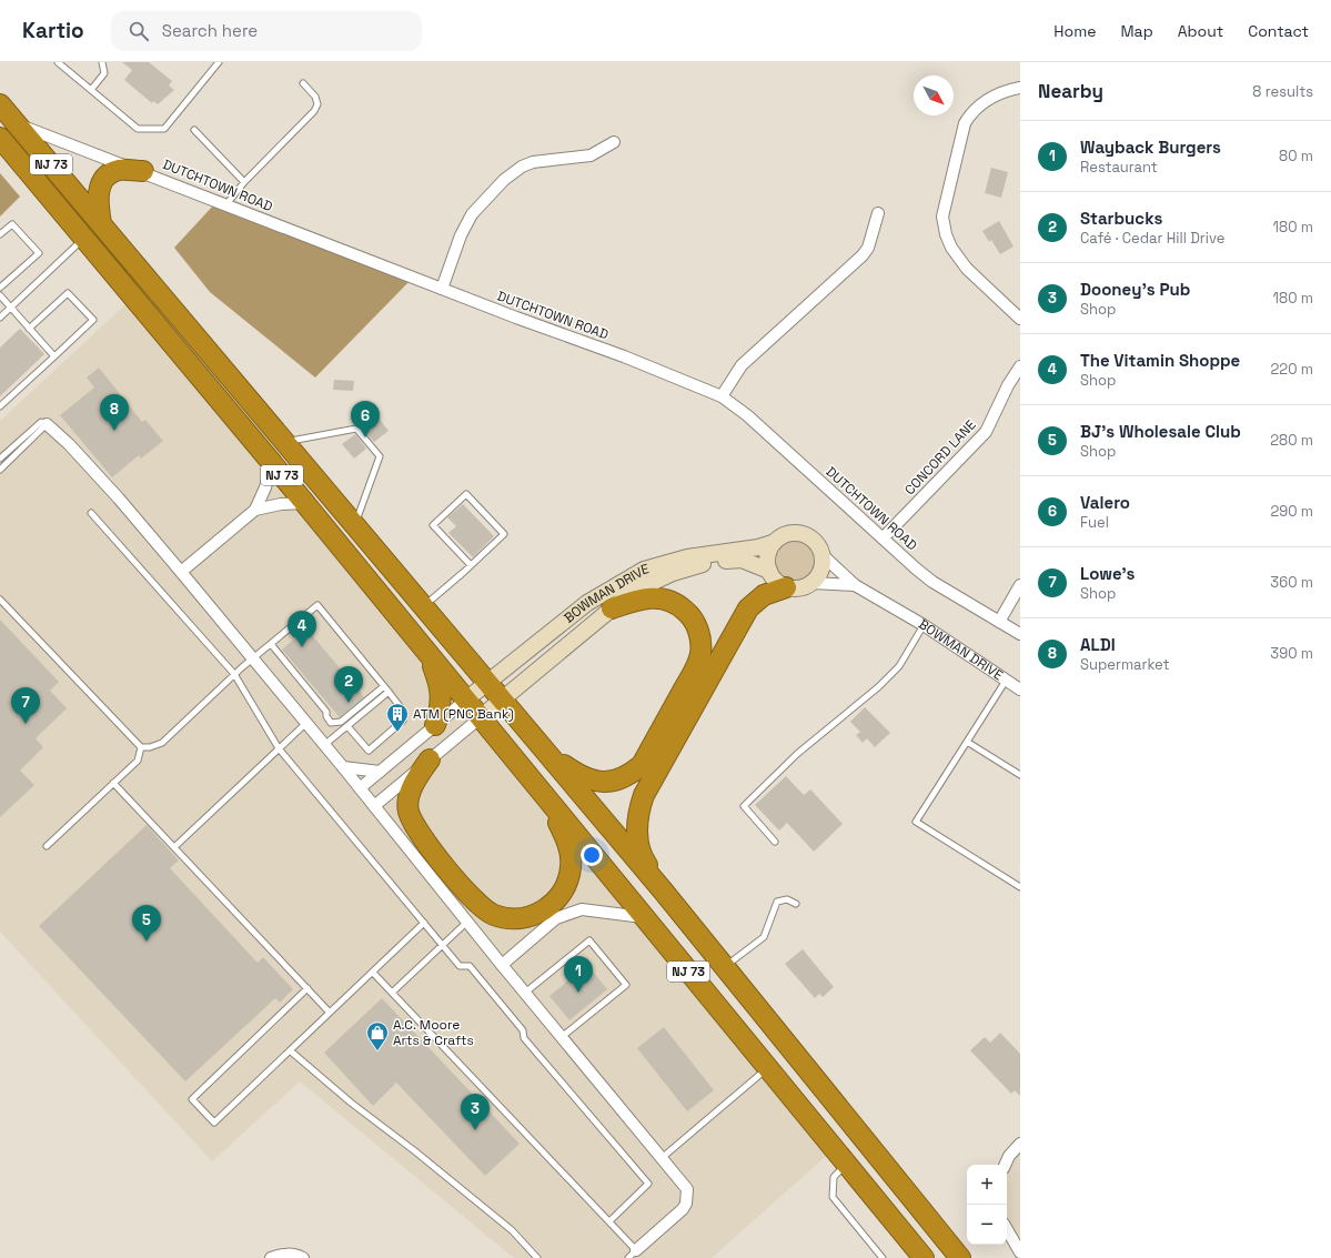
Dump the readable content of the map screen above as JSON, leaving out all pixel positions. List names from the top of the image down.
{
  "streets": {
    "highway": ["NJ 73"],
    "street": ["DUTCHTOWN ROAD", "CONCORD LANE", "BOWMAN DRIVE"]
  },
  "crossings": [
    ["NJ 73", "DUTCHTOWN ROAD"],
    ["NJ 73", "BOWMAN DRIVE"],
    ["DUTCHTOWN ROAD", "CONCORD LANE"]
  ],
  "places": {
    "building": ["ATM (PNC Bank)"],
    "shop": ["A.C. Moore Arts & Crafts"]
  },
  "north": "bottom right",
  "page": {
    "header": "Kartio",
    "search": "Search here",
    "nav": [
      "Home",
      "Map",
      "About",
      "Contact"
    ],
    "heading": ["Nearby", "8 results"],
    "list": [
      {
        "mark": "1",
        "name": "Wayback Burgers",
        "note": "Restaurant",
        "value": "80 m"
      },
      {
        "mark": "2",
        "name": "Starbucks",
        "note": "Café · Cedar Hill Drive",
        "value": "180 m"
      },
      {
        "mark": "3",
        "name": "Dooney's Pub",
        "note": "Shop",
        "value": "180 m"
      },
      {
        "mark": "4",
        "name": "The Vitamin Shoppe",
        "note": "Shop",
        "value": "220 m"
      },
      {
        "mark": "5",
        "name": "BJ's Wholesale Club",
        "note": "Shop",
        "value": "280 m"
      },
      {
        "mark": "6",
        "name": "Valero",
        "note": "Fuel",
        "value": "290 m"
      },
      {
        "mark": "7",
        "name": "Lowe's",
        "note": "Shop",
        "value": "360 m"
      },
      {
        "mark": "8",
        "name": "ALDI",
        "note": "Supermarket",
        "value": "390 m"
      }
    ],
    "pins": [
      "8",
      "6",
      "4",
      "2",
      "7",
      "5",
      "1",
      "3"
    ],
    "map_buttons": ["+", "−"]
  }
}
